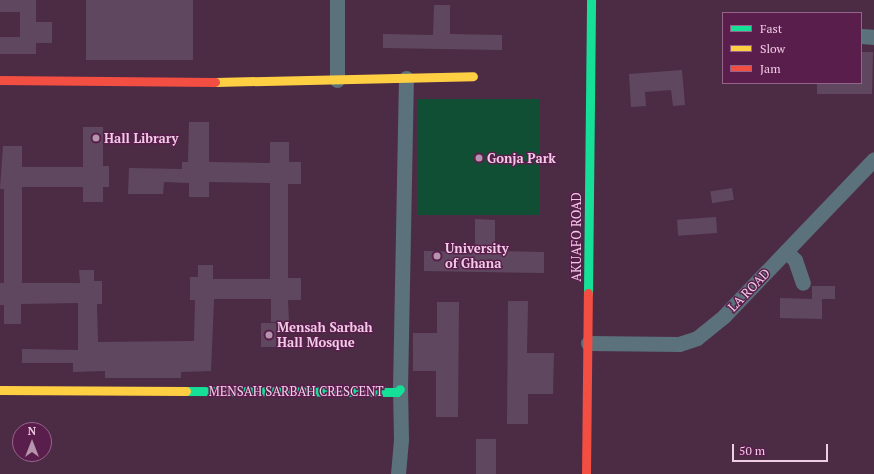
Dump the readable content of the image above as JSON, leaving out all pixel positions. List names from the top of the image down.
{
  "streets": {
    "street": ["AKUAFO ROAD", "LA ROAD", "MENSAH SARBAH CRESCENT"]
  },
  "crossings": [
    ["AKUAFO ROAD", "LA ROAD"]
  ],
  "places": [
    "Hall Library",
    "Gonja Park",
    "University of Ghana",
    "Mensah Sarbah Hall Mosque"
  ],
  "legend": ["Fast", "Slow", "Jam"],
  "scale_bar": "50 m",
  "north": "top"
}
